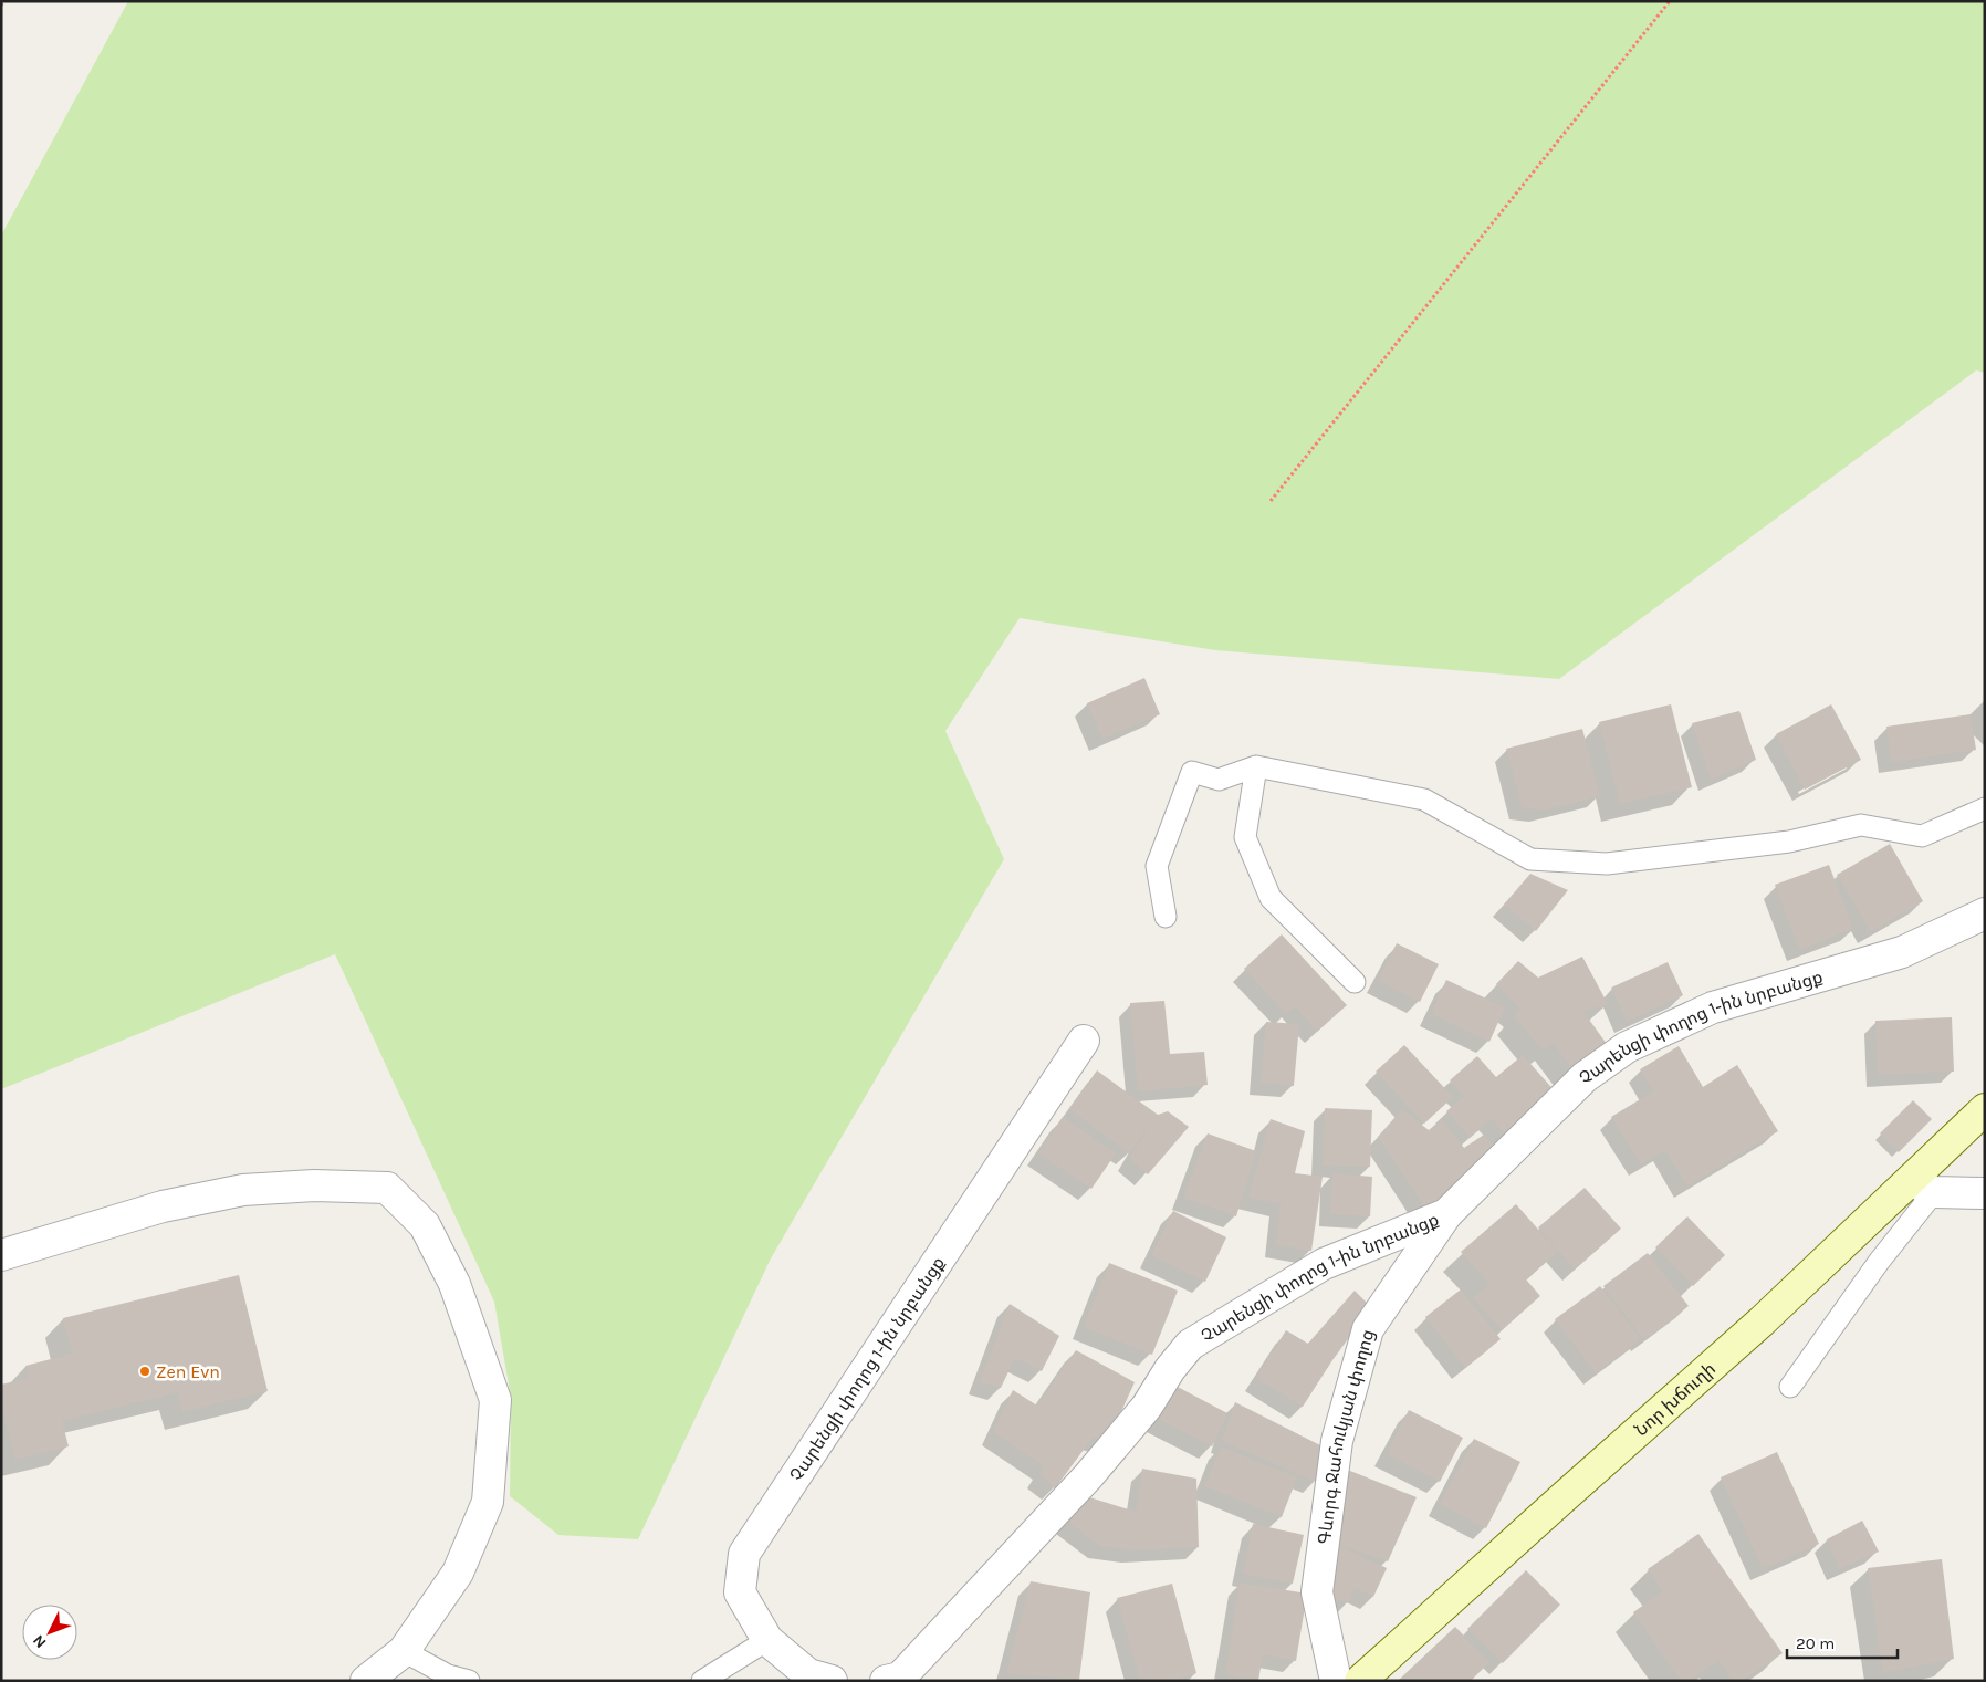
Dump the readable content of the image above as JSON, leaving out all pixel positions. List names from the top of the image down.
{
  "streets": {
    "main road": ["Նոր խճուղի"],
    "street": ["Չարենցի փողոց 1-ին նրբանցք", "Գևորգ Ջահուկյան փողոց"]
  },
  "crossings": [
    ["Չարենցի փողոց 1-ին նրբանցք", "Գևորգ Ջահուկյան փողոց"]
  ],
  "places": ["Zen Evn"],
  "scale_bar": "20 m",
  "north": "bottom left"
}
